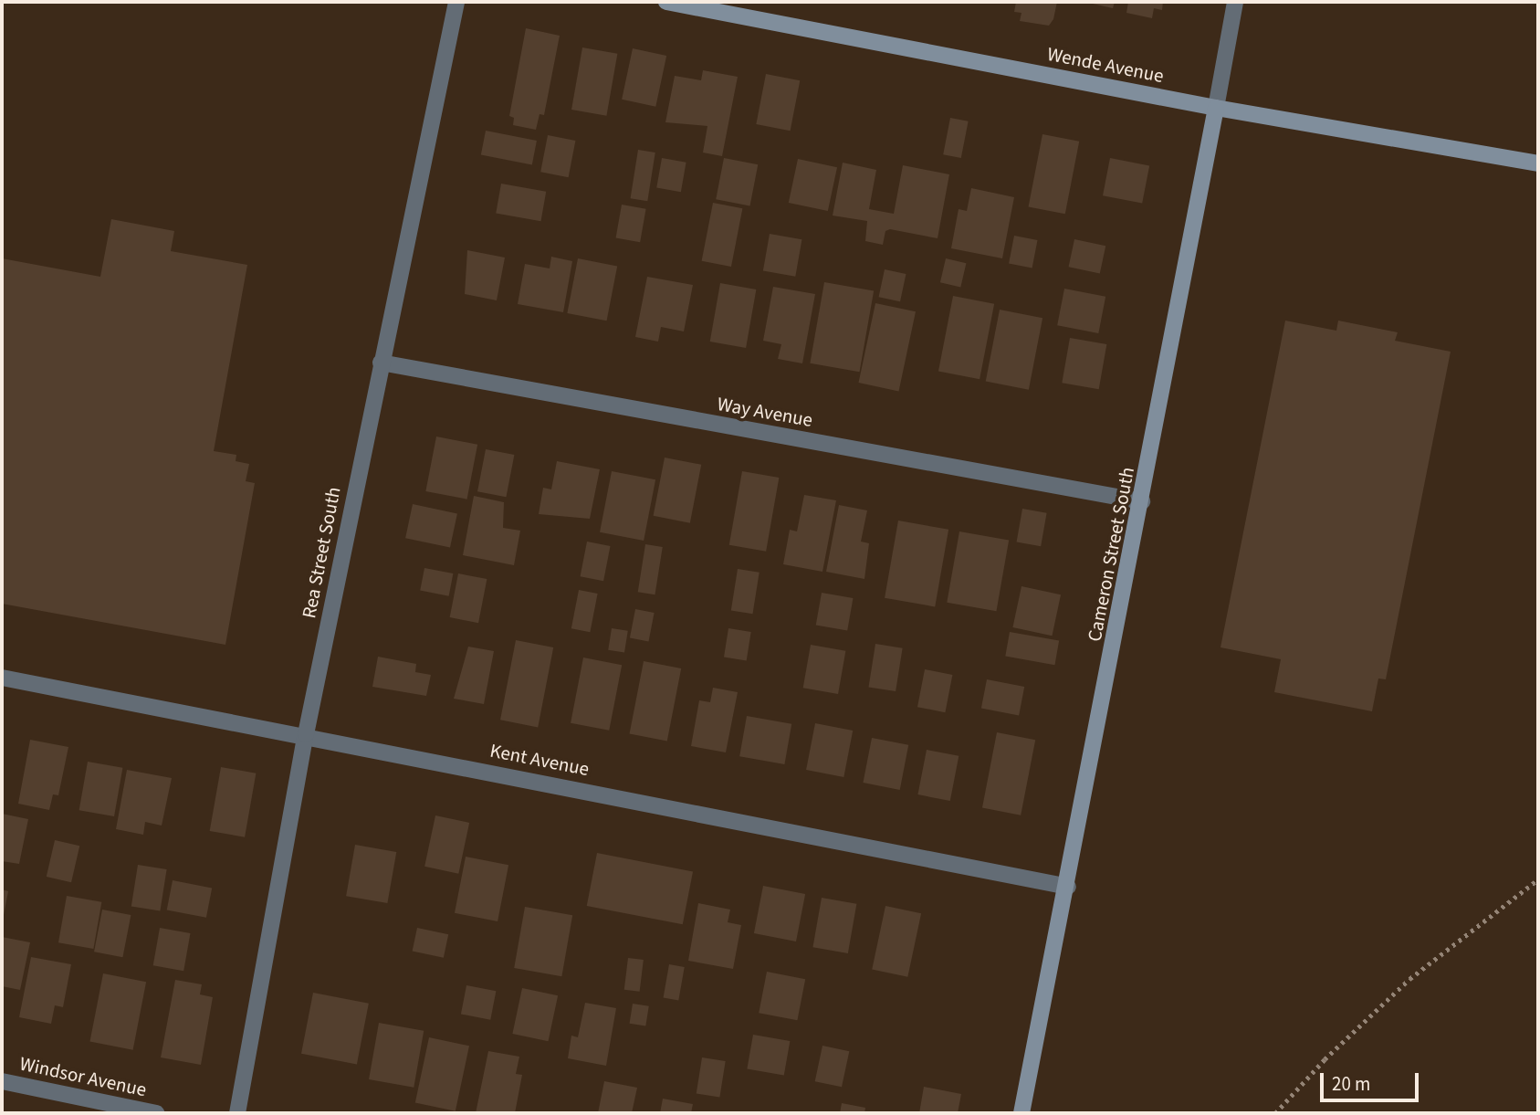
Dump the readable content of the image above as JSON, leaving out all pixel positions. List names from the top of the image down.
{
  "streets": {
    "street": [
      "Wende Avenue",
      "Way Avenue",
      "Rea Street South",
      "Cameron Street South",
      "Kent Avenue",
      "Windsor Avenue"
    ]
  },
  "crossings": [
    ["Wende Avenue", "Cameron Street South"],
    ["Way Avenue", "Rea Street South"],
    ["Way Avenue", "Cameron Street South"],
    ["Rea Street South", "Kent Avenue"],
    ["Cameron Street South", "Kent Avenue"]
  ],
  "scale_bar": "20 m"
}
